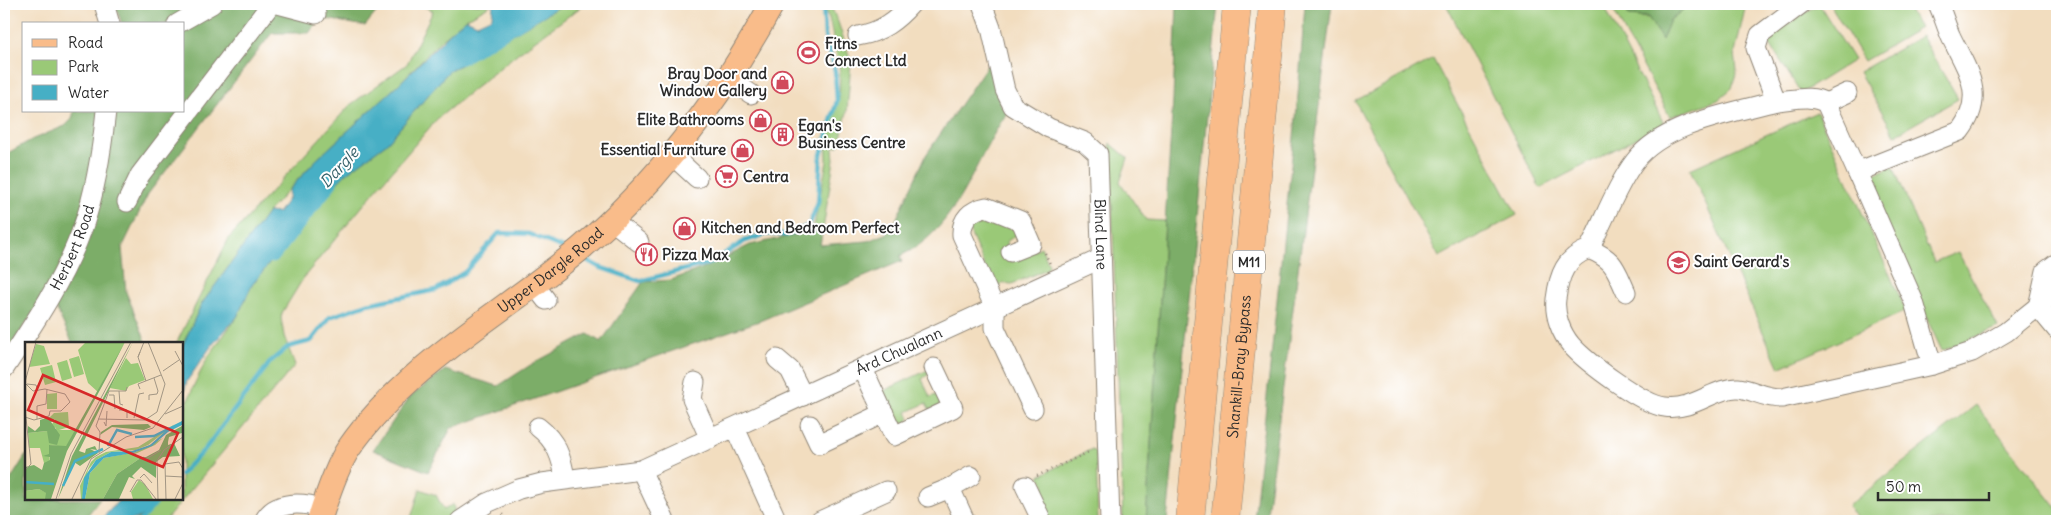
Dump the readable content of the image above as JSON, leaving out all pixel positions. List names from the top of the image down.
{
  "streets": {
    "highway": ["M11", "Shankill-Bray Bypass"],
    "main road": ["Upper Dargle Road"],
    "street": ["Blind Lane", "Herbert Road", "Árd Chualann"]
  },
  "crossings": [
    ["Blind Lane", "Árd Chualann"]
  ],
  "water": ["Dargle"],
  "places": {
    "sports": ["Fitns Connect Ltd"],
    "shop": [
      "Bray Door and Window Gallery",
      "Elite Bathrooms",
      "Essential Furniture",
      "Kitchen and Bedroom Perfect"
    ],
    "building": ["Egan's Business Centre"],
    "supermarket": ["Centra"],
    "restaurant": ["Pizza Max"],
    "school or university": ["Saint Gerard's"]
  },
  "legend": ["Road", "Park", "Water"],
  "scale_bar": "50 m"
}
